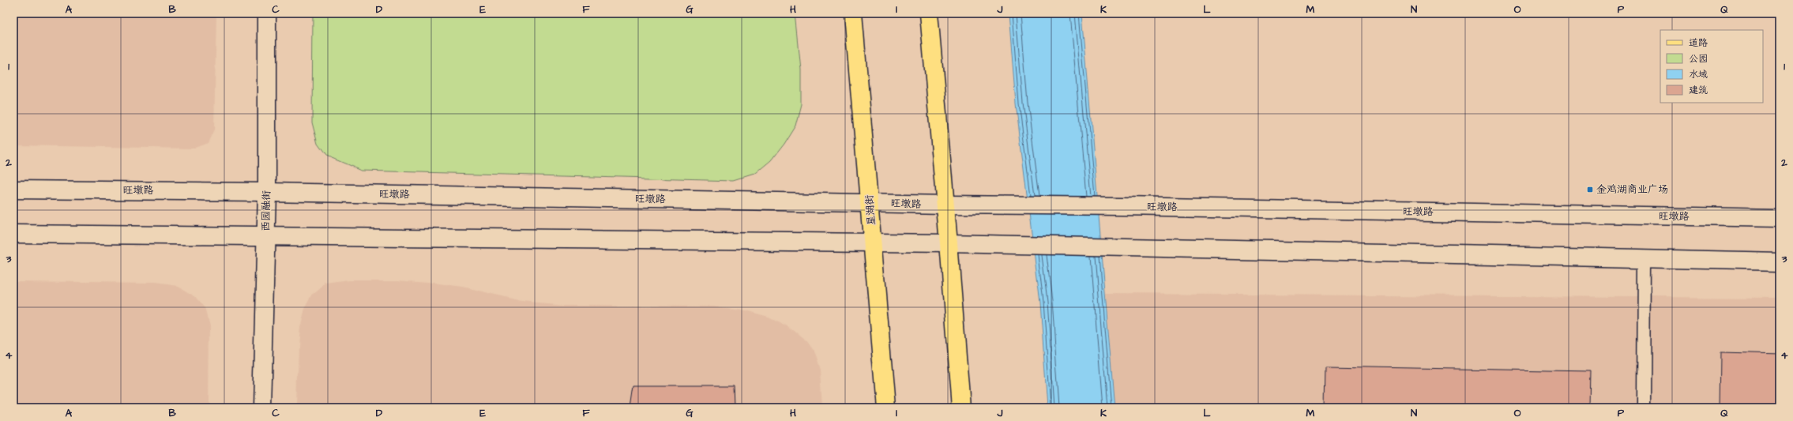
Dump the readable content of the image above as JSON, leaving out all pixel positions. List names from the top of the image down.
{
  "streets": {
    "main road": ["旺墩路", "星湖街", "西园融街"]
  },
  "crossings": [
    ["旺墩路", "星湖街"],
    ["旺墩路", "西园融街"]
  ],
  "places": {
    "transit": ["金鸡湖商业广场"]
  },
  "legend": [
    "道路",
    "公园",
    "水域",
    "建筑"
  ],
  "grid": {
    "columns": [
      "A",
      "B",
      "C",
      "D",
      "E",
      "F",
      "G",
      "H",
      "I",
      "J",
      "K",
      "L",
      "M",
      "N",
      "O",
      "P",
      "Q"
    ],
    "rows": [
      "1",
      "2",
      "3",
      "4"
    ]
  }
}
